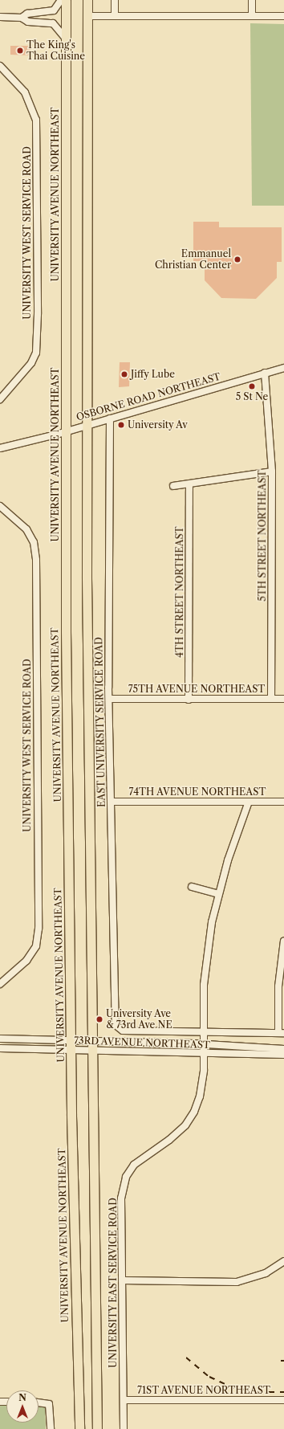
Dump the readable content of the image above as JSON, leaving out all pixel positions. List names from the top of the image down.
{
  "streets": {
    "main road": ["UNIVERSITY AVENUE NORTHEAST"],
    "street": [
      "UNIVERSITY WEST SERVICE ROAD",
      "OSBORNE ROAD NORTHEAST",
      "5TH STREET NORTHEAST",
      "4TH STREET NORTHEAST",
      "75TH AVENUE NORTHEAST",
      "EAST UNIVERSITY SERVICE ROAD",
      "74TH AVENUE NORTHEAST",
      "73RD AVENUE NORTHEAST",
      "UNIVERSITY EAST SERVICE ROAD",
      "71ST AVENUE NORTHEAST"
    ]
  },
  "crossings": [
    ["UNIVERSITY AVENUE NORTHEAST", "OSBORNE ROAD NORTHEAST"],
    ["UNIVERSITY AVENUE NORTHEAST", "73RD AVENUE NORTHEAST"],
    ["OSBORNE ROAD NORTHEAST", "5TH STREET NORTHEAST"],
    ["OSBORNE ROAD NORTHEAST", "EAST UNIVERSITY SERVICE ROAD"],
    ["5TH STREET NORTHEAST", "75TH AVENUE NORTHEAST"],
    ["4TH STREET NORTHEAST", "75TH AVENUE NORTHEAST"],
    ["75TH AVENUE NORTHEAST", "EAST UNIVERSITY SERVICE ROAD"],
    ["EAST UNIVERSITY SERVICE ROAD", "74TH AVENUE NORTHEAST"],
    ["EAST UNIVERSITY SERVICE ROAD", "73RD AVENUE NORTHEAST"],
    ["74TH AVENUE NORTHEAST", "UNIVERSITY EAST SERVICE ROAD"],
    ["73RD AVENUE NORTHEAST", "UNIVERSITY EAST SERVICE ROAD"],
    ["UNIVERSITY EAST SERVICE ROAD", "71ST AVENUE NORTHEAST"]
  ],
  "places": [
    "The King's Thai Cuisine",
    "Emmanuel Christian Center",
    "Jiffy Lube",
    "5 St Ne",
    "University Av",
    "University Ave & 73rd Ave NE"
  ],
  "north": "top"
}
